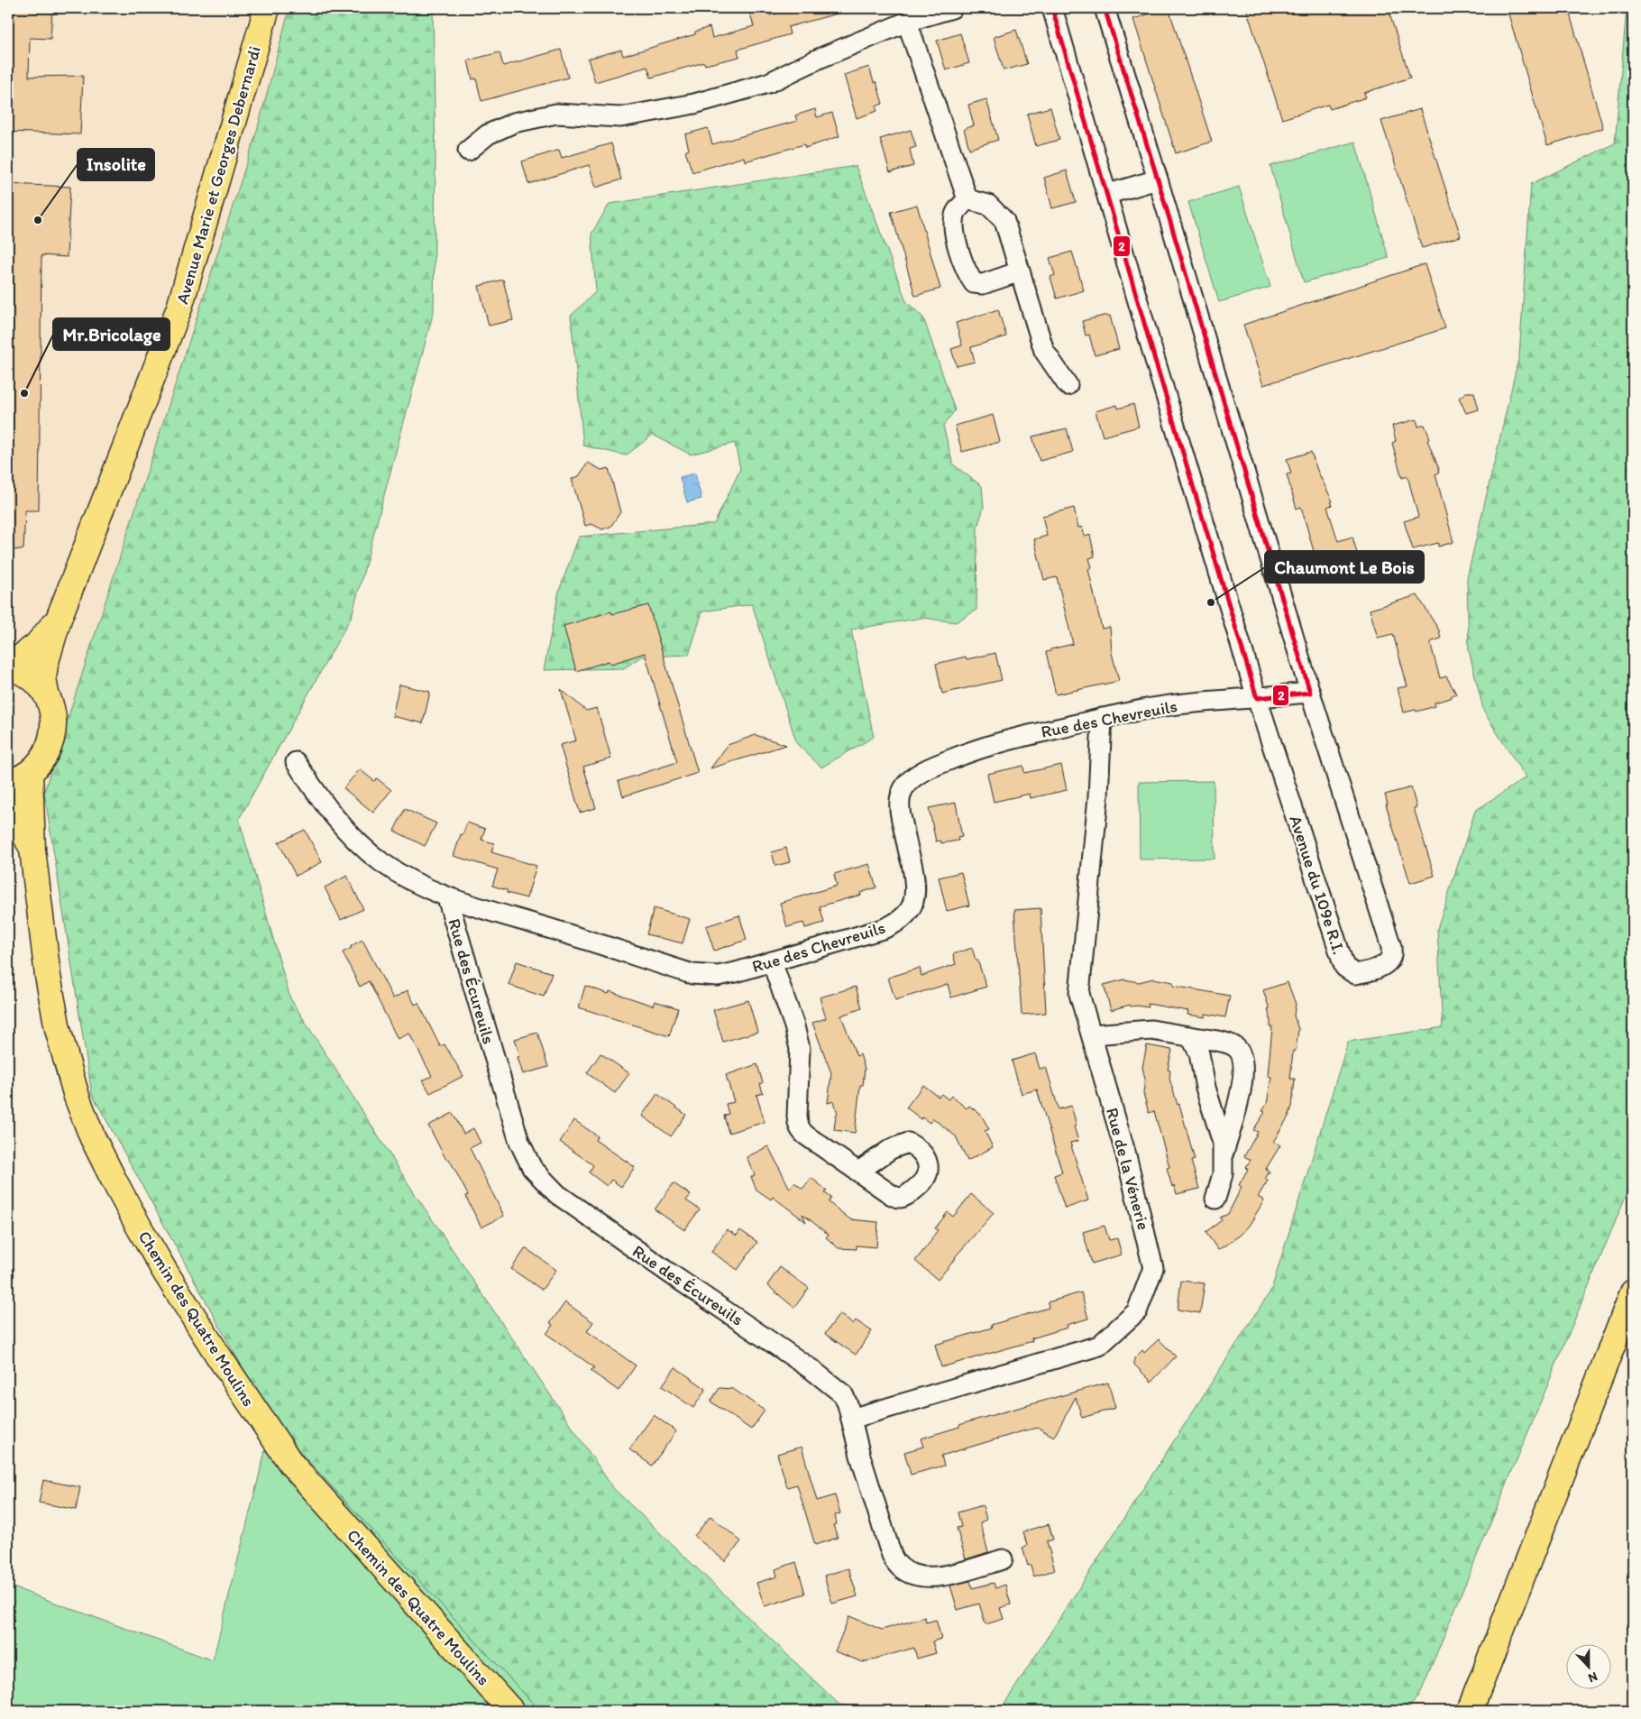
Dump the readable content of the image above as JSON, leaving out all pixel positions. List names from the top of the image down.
{
  "streets": {
    "main road": ["Avenue Marie et Georges Debernardi", "Chemin des Quatre Moulins"],
    "street": [
      "Rue des Chevreuils",
      "Avenue du 109e R.I.",
      "Rue des Écureuils",
      "Rue de la Vénerie"
    ]
  },
  "crossings": [
    ["Rue des Chevreuils", "Avenue du 109e R.I."],
    ["Rue des Chevreuils", "Rue des Écureuils"],
    ["Rue des Chevreuils", "Rue de la Vénerie"],
    ["Rue des Écureuils", "Rue de la Vénerie"]
  ],
  "places": ["Insolite", "Mr.Bricolage", "Chaumont Le Bois"],
  "lines": ["transit line 2"],
  "north": "bottom"
}
